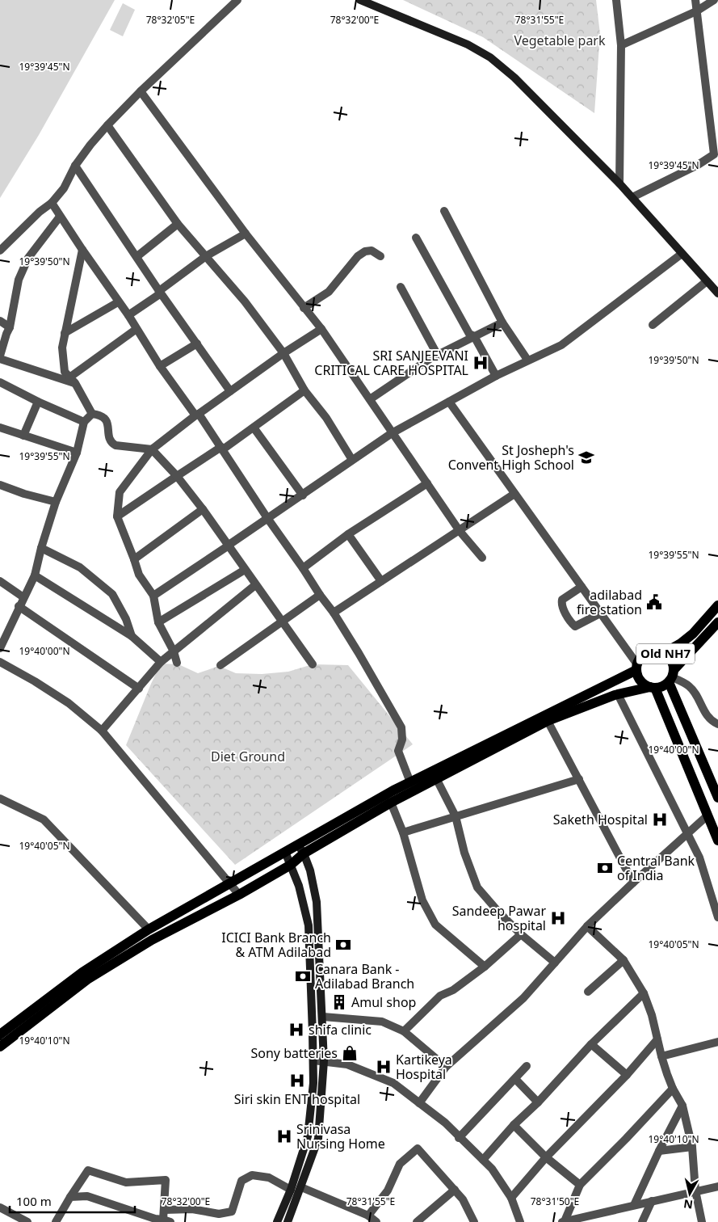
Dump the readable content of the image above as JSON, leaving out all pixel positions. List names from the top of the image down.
{
  "streets": {
    "main road": ["Old NH7"]
  },
  "parks": ["Vegetable park", "Diet Ground"],
  "places": {
    "hospital": [
      "SRI SANJEEVANI CRITICAL CARE HOSPITAL",
      "Saketh Hospital",
      "Sandeep Pawar hospital",
      "shifa clinic",
      "Kartikeya Hospital",
      "Siri skin ENT hospital",
      "Srinivasa Nursing Home"
    ],
    "school or university": ["St Josheph's Convent High School"],
    "public building": ["adilabad fire station"],
    "bank": ["Central Bank of India", "ICICI Bank Branch & ATM Adilabad", "Canara Bank - Adilabad Branch"],
    "building": ["Amul shop"],
    "shop": ["Sony batteries"]
  },
  "scale_bar": "100 m",
  "north": "bottom",
  "coordinates": [
    "78°32'05\"E",
    "78°32'00\"E",
    "78°31'55\"E",
    "19°39'45\"N",
    "19°39'50\"N",
    "19°39'55\"N",
    "19°40'00\"N",
    "19°40'05\"N",
    "19°40'10\"N",
    "78°31'50\"E"
  ]
}
